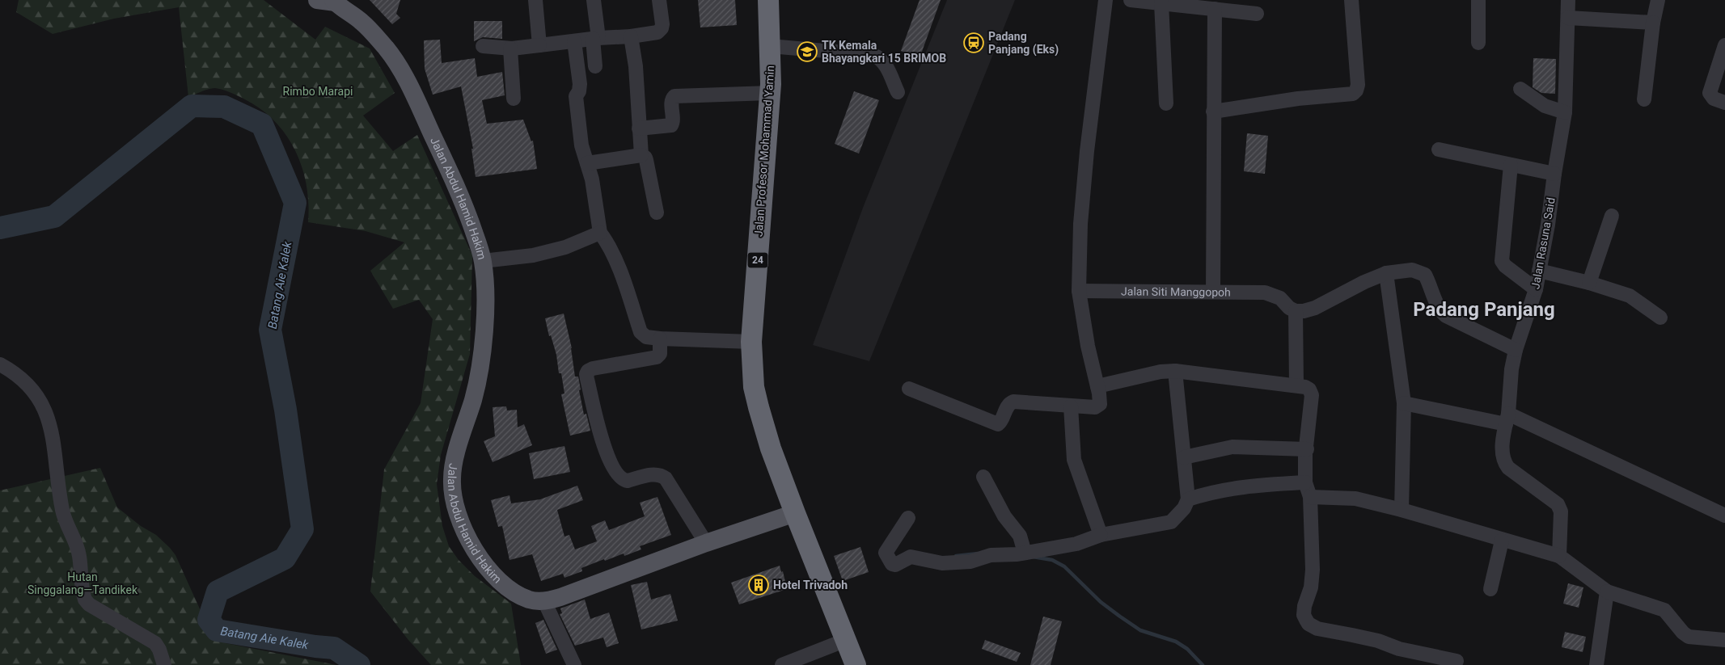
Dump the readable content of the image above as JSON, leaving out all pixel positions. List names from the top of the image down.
{
  "streets": {
    "highway": ["Jalan Profesor Mohammad Yamin", "24"],
    "main road": ["Jalan Abdul Hamid Hakim"],
    "street": ["Jalan Rasuna Said", "Jalan Siti Manggopoh"]
  },
  "crossings": [
    ["Jalan Profesor Mohammad Yamin", "Jalan Abdul Hamid Hakim"]
  ],
  "districts": ["Padang Panjang"],
  "water": ["Batang Aie Kalek"],
  "parks": ["Rimbo Marapi", "Hutan Singgalang—Tandikek"],
  "places": {
    "station": ["Padang Panjang (Eks)"],
    "school or university": ["TK Kemala Bhayangkari 15 BRIMOB"],
    "building": ["Hotel Trivadoh"]
  }
}
